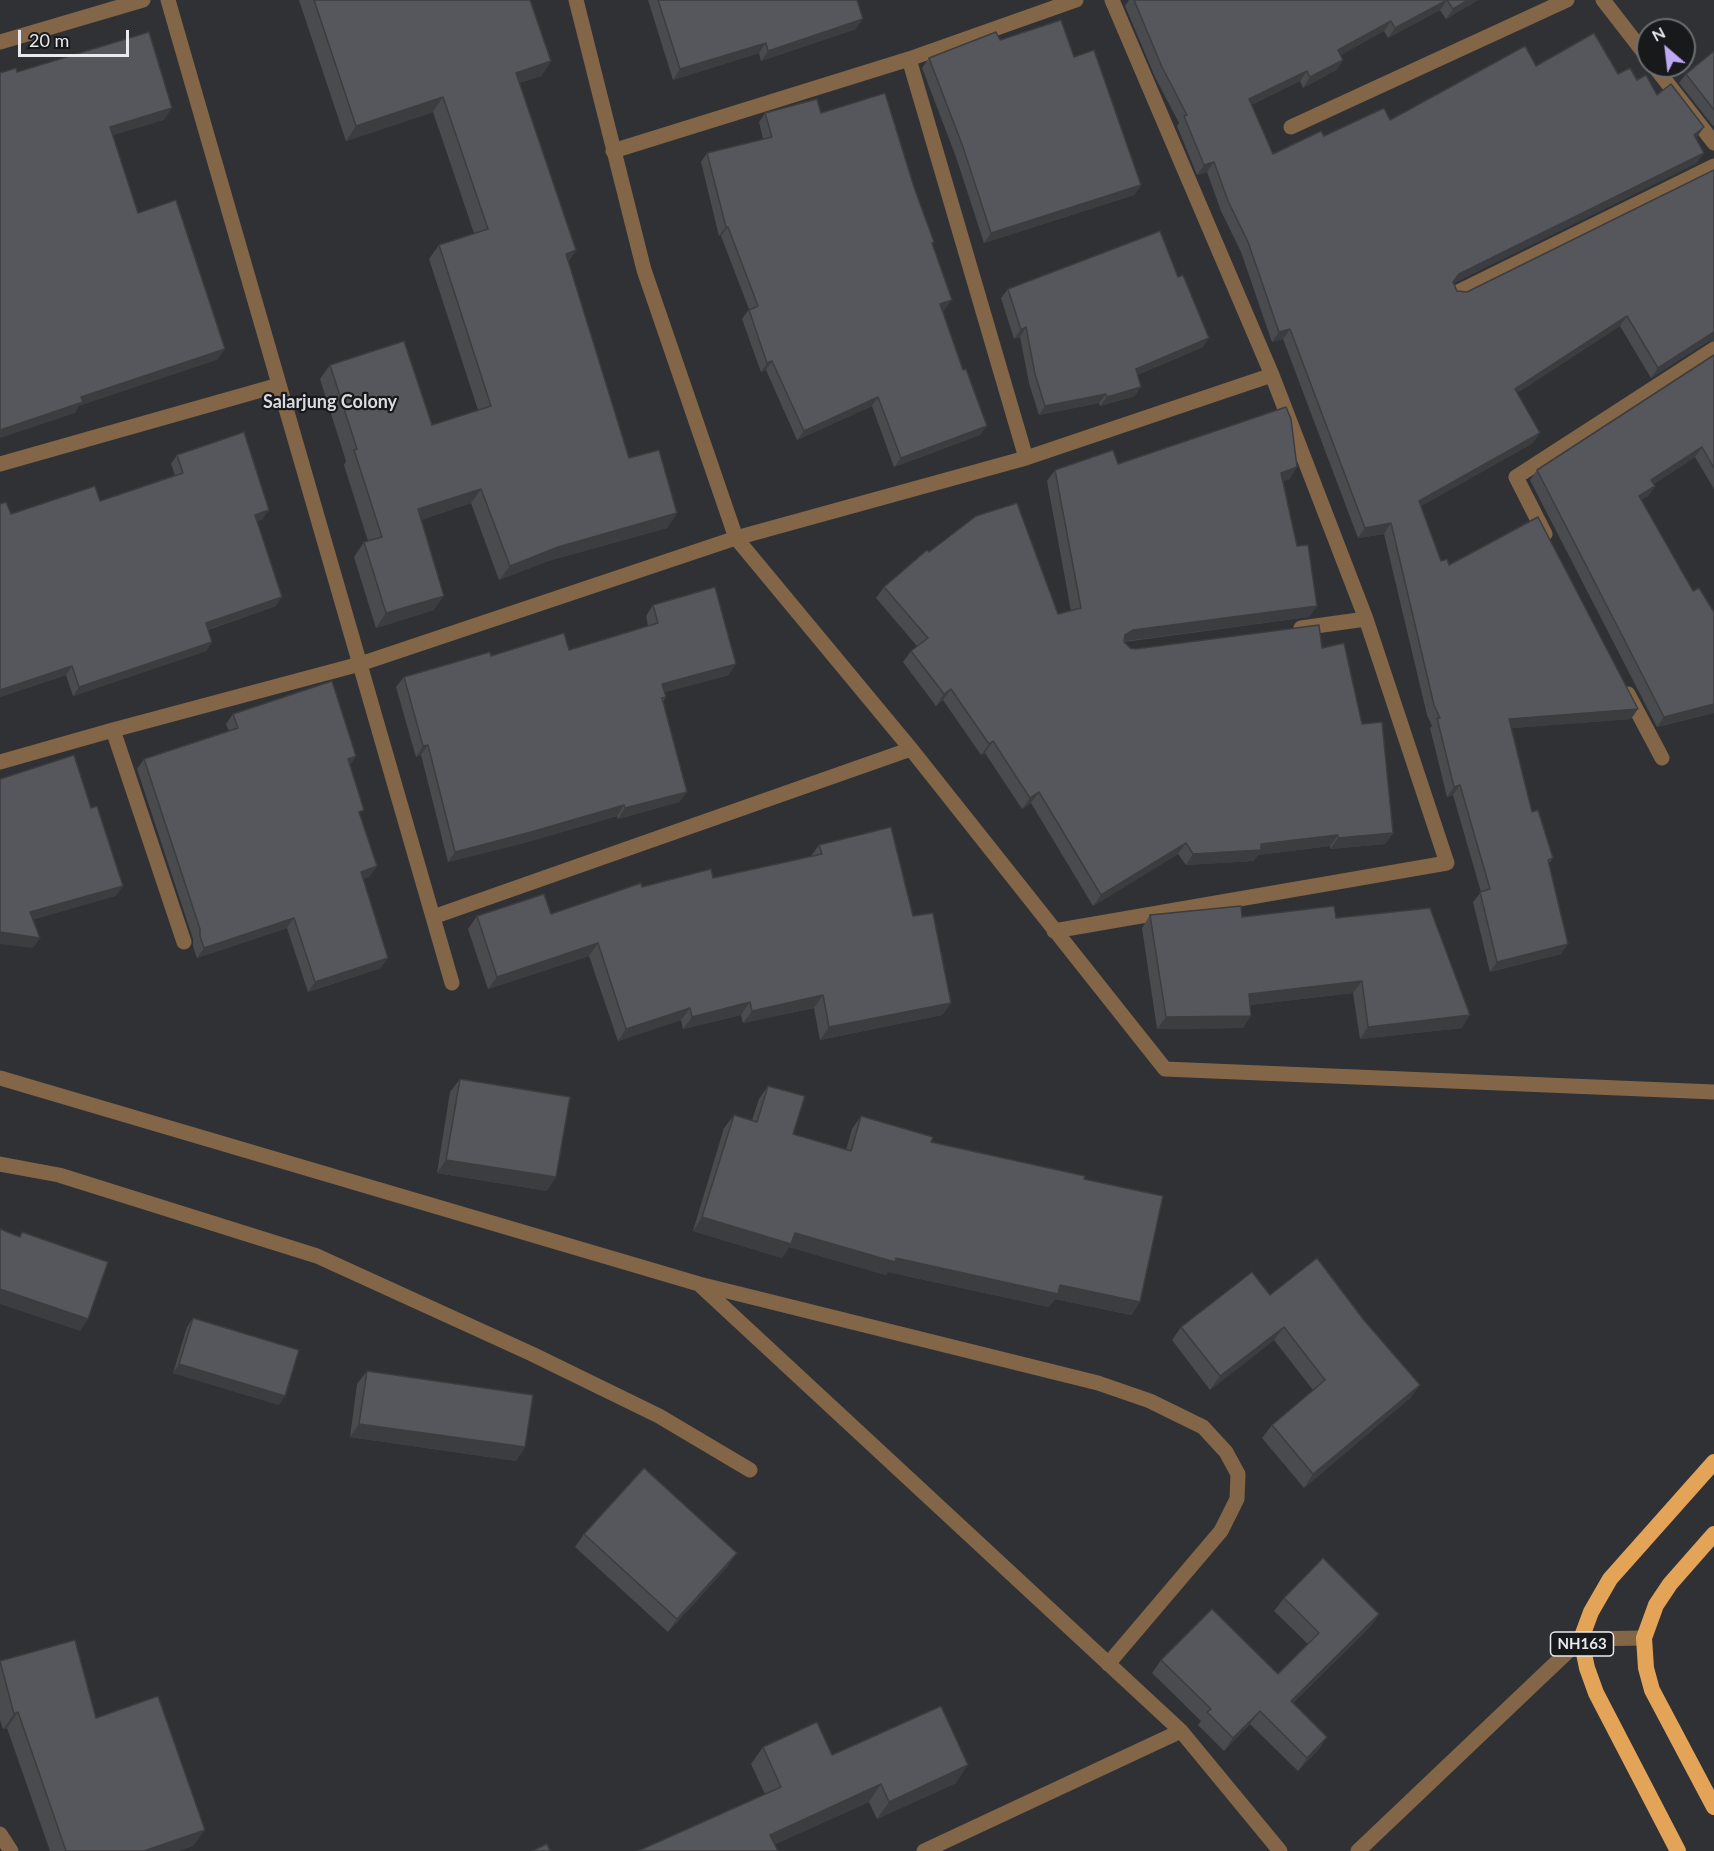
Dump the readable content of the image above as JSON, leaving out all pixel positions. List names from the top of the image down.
{
  "streets": {
    "highway": ["NH163"]
  },
  "districts": ["Salarjung Colony"],
  "scale_bar": "20 m",
  "north": "top left"
}
